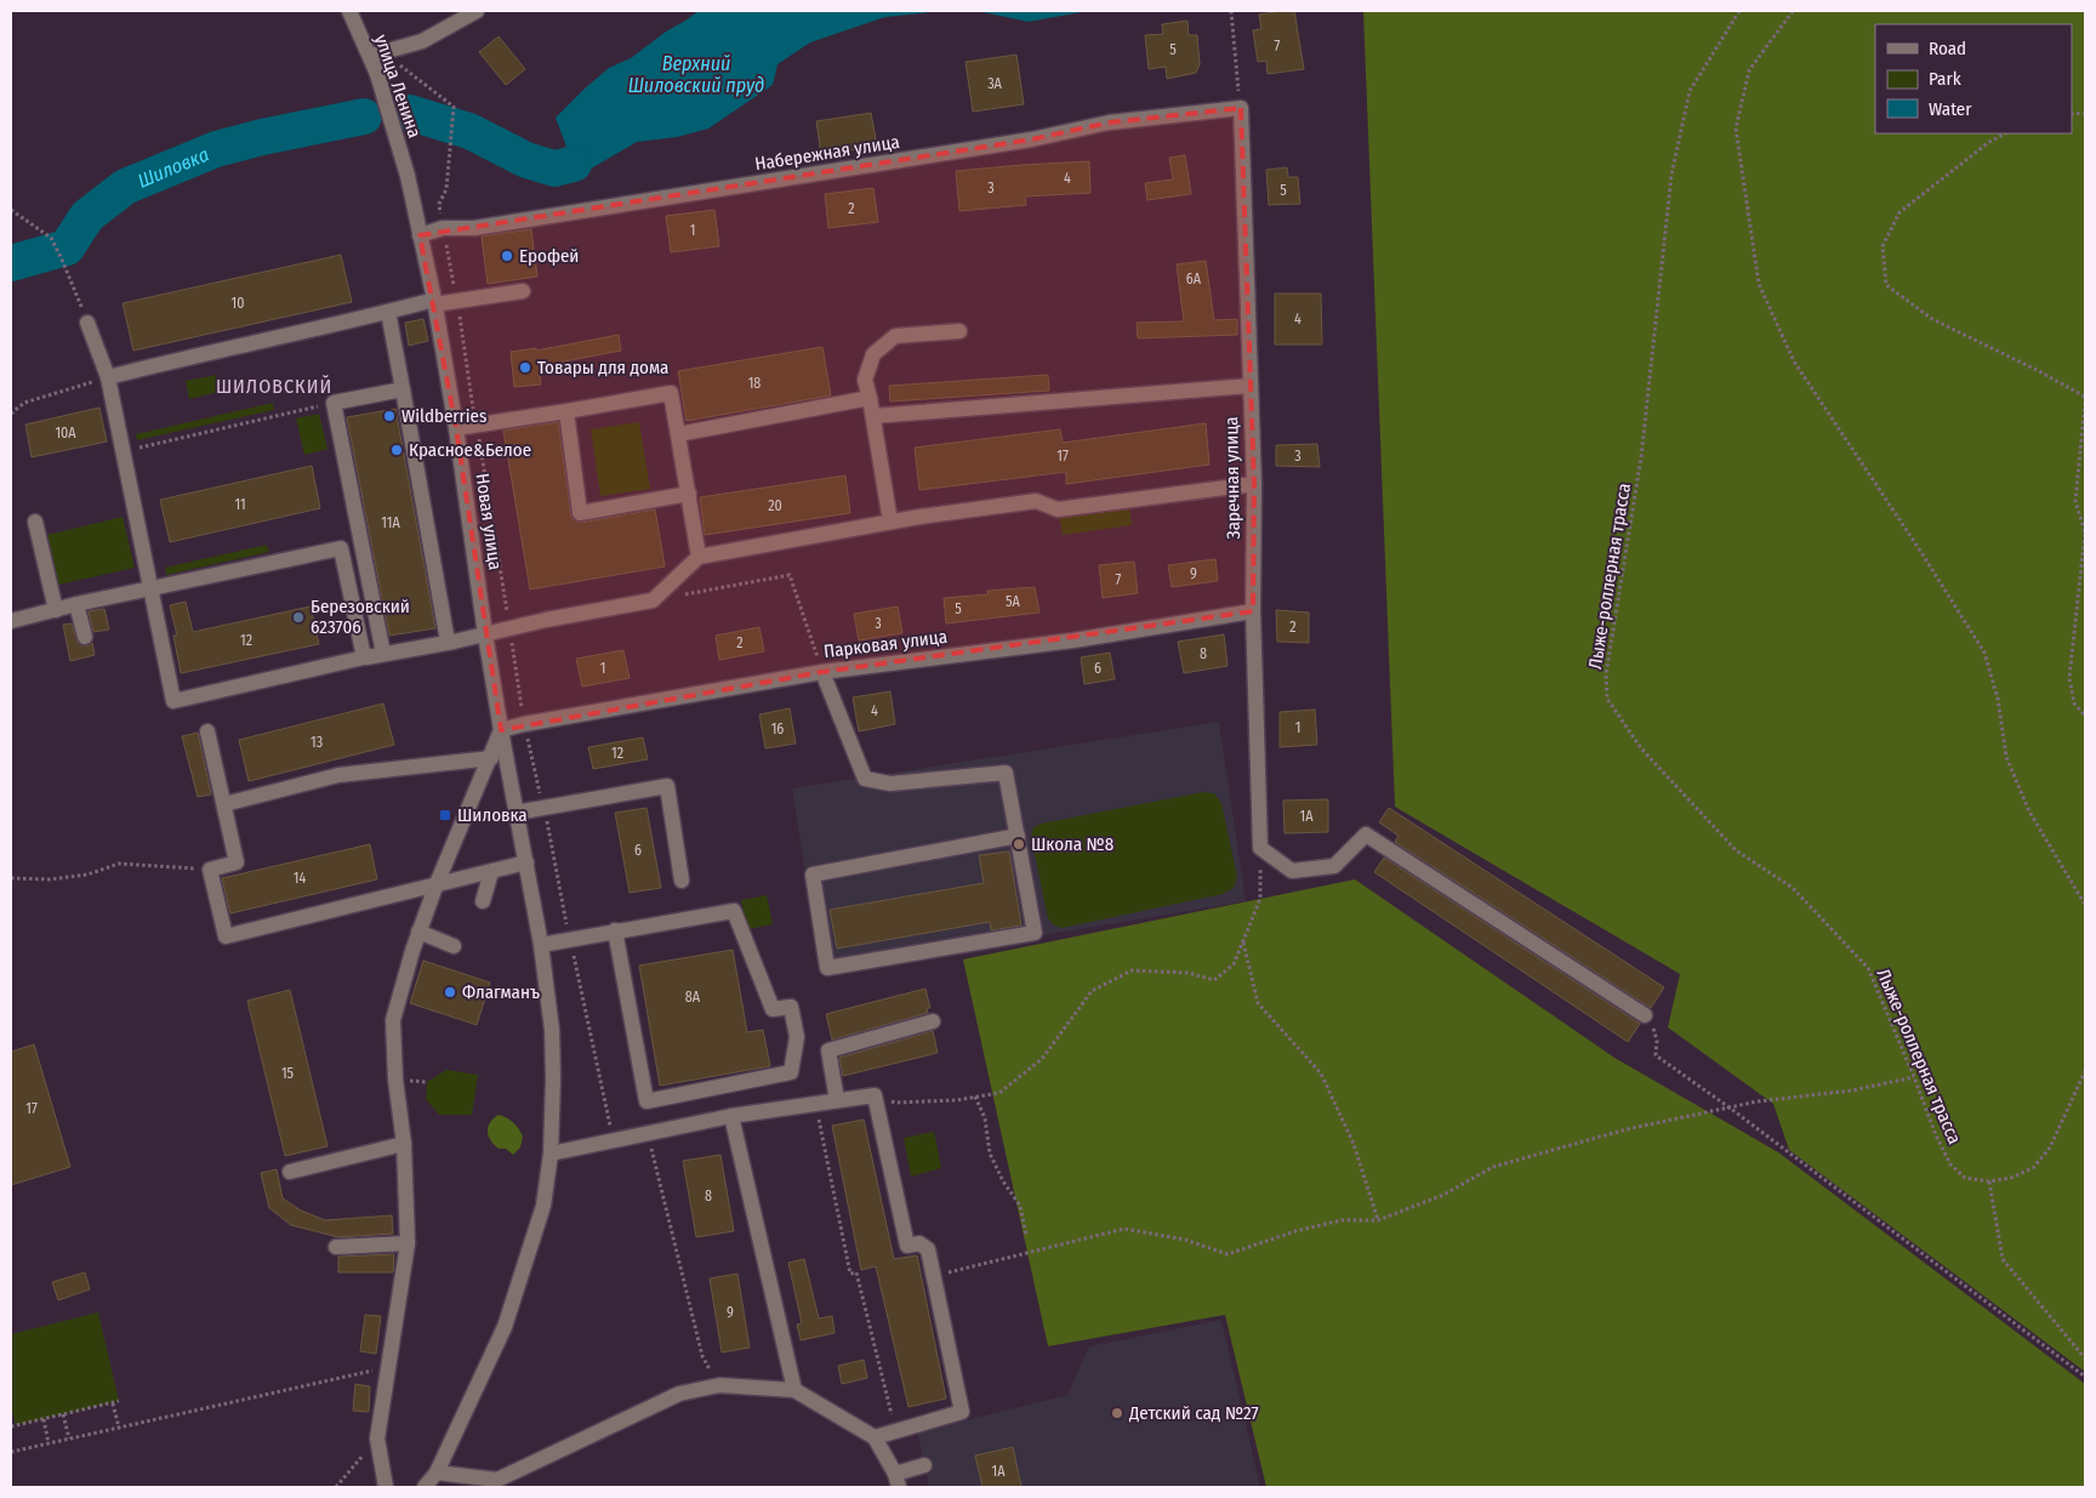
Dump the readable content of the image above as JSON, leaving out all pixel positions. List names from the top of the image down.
{
  "streets": {
    "street": [
      "улица Ленина",
      "Набережная улица",
      "Заречная улица",
      "Новая улица",
      "Парковая улица"
    ],
    "path": ["Лыже-роллерная трасса"]
  },
  "crossings": [
    ["улица Ленина", "Новая улица"],
    ["Набережная улица", "Заречная улица"],
    ["Набережная улица", "Новая улица"],
    ["Заречная улица", "Парковая улица"],
    ["Новая улица", "Парковая улица"]
  ],
  "districts": ["ШИЛОВСКИЙ"],
  "water": ["Верхний Шиловский пруд", "Шиловка"],
  "places": {
    "other": [
      "Ерофей",
      "Товары для дома",
      "Wildberries",
      "Красное&Белое",
      "Березовский 623706",
      "Школа №8",
      "Флагманъ",
      "Детский сад №27"
    ],
    "transit": ["Шиловка"]
  },
  "house_numbers": [
    "7",
    "5",
    "3А",
    "4",
    "3",
    "5",
    "2",
    "1",
    "6А",
    "10",
    "4",
    "18",
    "10А",
    "17",
    "3",
    "11",
    "20",
    "11А",
    "9",
    "7",
    "5А",
    "5",
    "3",
    "2",
    "12",
    "2",
    "8",
    "1",
    "6",
    "4",
    "1",
    "16",
    "13",
    "12",
    "1А",
    "6",
    "14",
    "8А",
    "15",
    "17",
    "8",
    "9",
    "1А"
  ],
  "legend": ["Road", "Park", "Water"]
}
